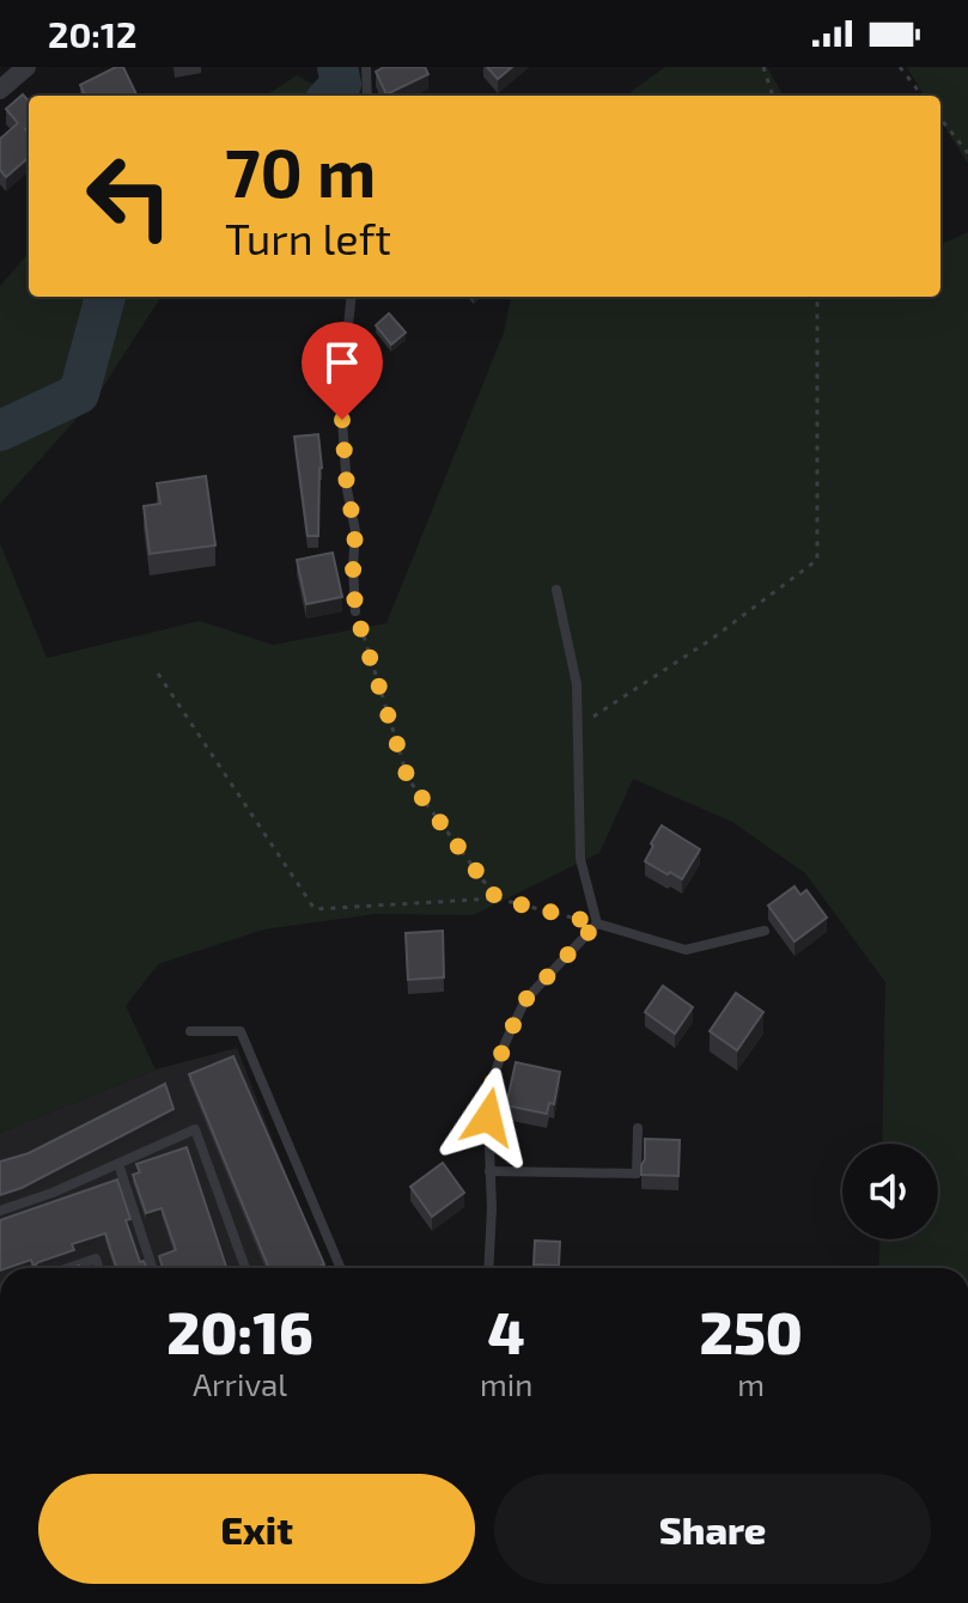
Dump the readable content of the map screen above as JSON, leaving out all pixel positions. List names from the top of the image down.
{
  "page": {
    "status": "20:12",
    "turn": ["70 m", "Turn left"],
    "eta": [
      "20:16",
      "Arrival",
      "4",
      "min",
      "250",
      "m"
    ],
    "buttons": ["Exit", "Share"]
  }
}
